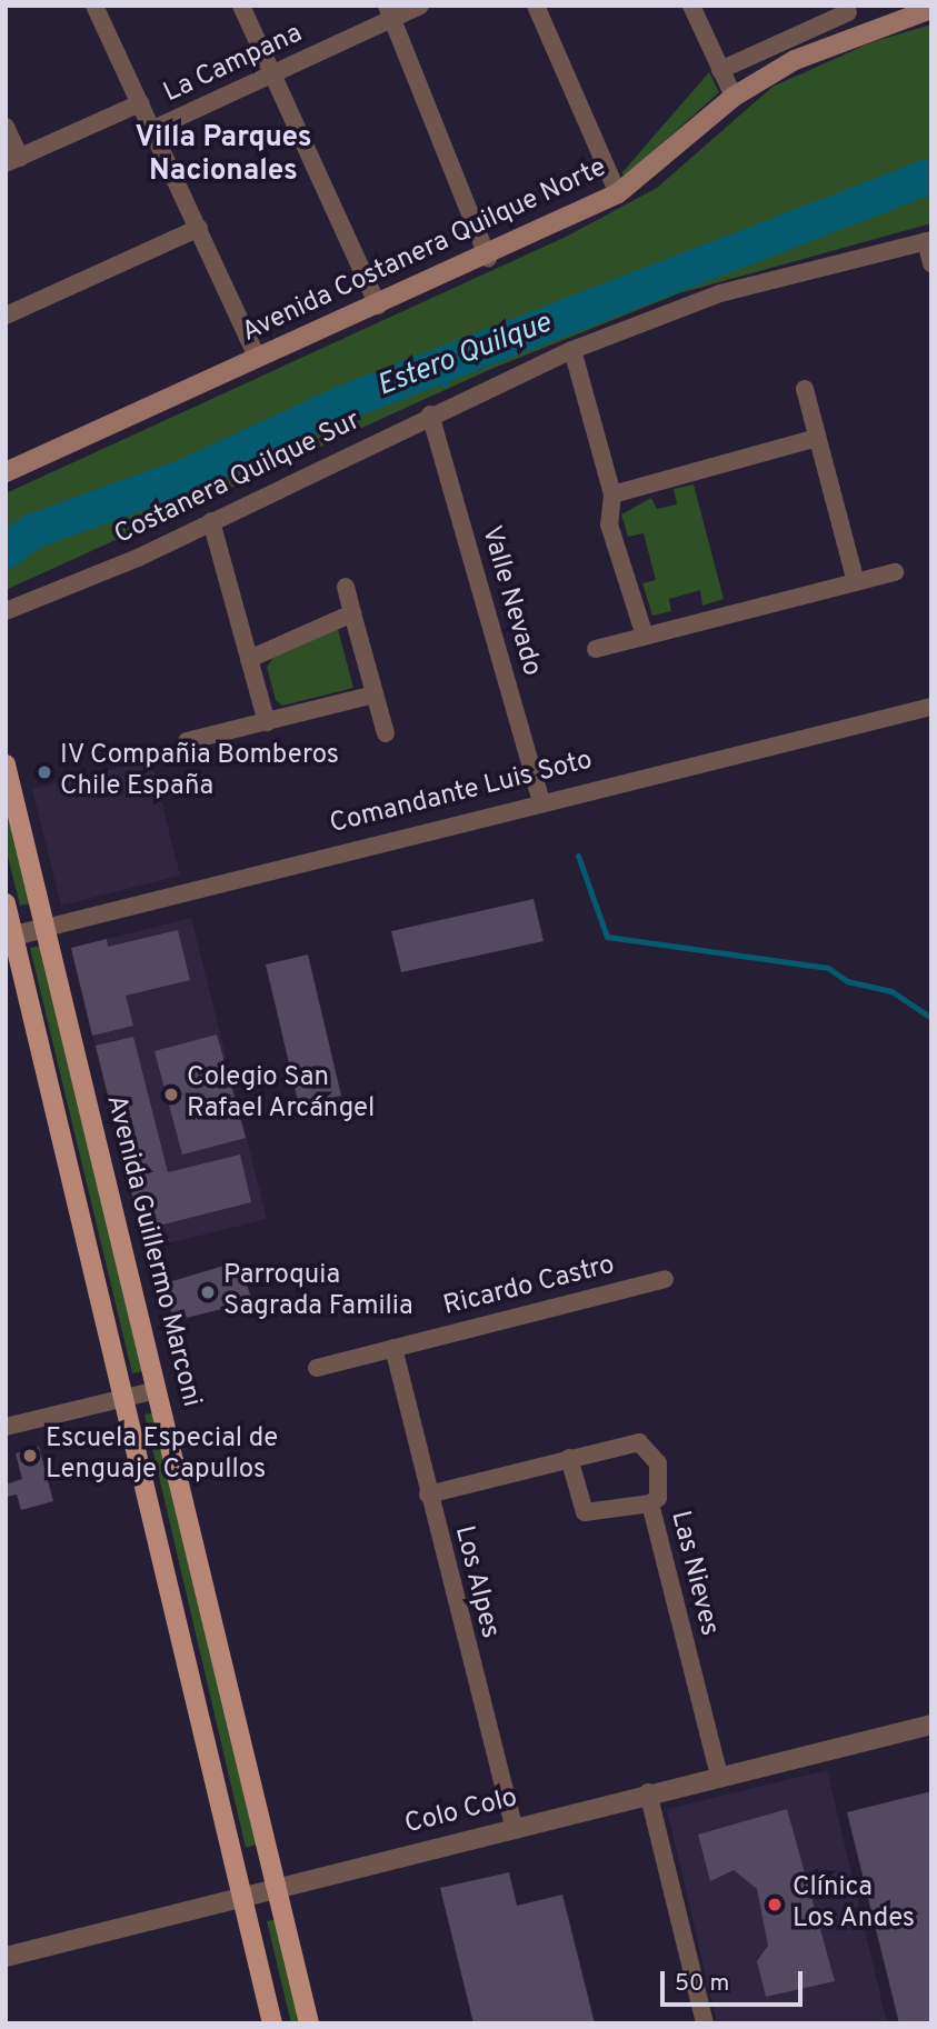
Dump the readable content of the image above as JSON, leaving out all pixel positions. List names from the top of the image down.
{
  "streets": {
    "main road": ["Avenida Costanera Quilque Norte", "Avenida Guillermo Marconi"],
    "street": [
      "La Campana",
      "Costanera Quilque Sur",
      "Valle Nevado",
      "Comandante Luis Soto",
      "Ricardo Castro",
      "Las Nieves",
      "Los Alpes",
      "Colo Colo"
    ]
  },
  "crossings": [
    ["Costanera Quilque Sur", "Valle Nevado"],
    ["Valle Nevado", "Comandante Luis Soto"],
    ["Comandante Luis Soto", "Avenida Guillermo Marconi"],
    ["Avenida Guillermo Marconi", "Colo Colo"],
    ["Ricardo Castro", "Los Alpes"],
    ["Las Nieves", "Colo Colo"],
    ["Los Alpes", "Colo Colo"]
  ],
  "districts": ["Villa Parques Nacionales"],
  "water": ["Estero Quilque"],
  "places": [
    "IV Compañia Bomberos Chile España",
    "Colegio San Rafael Arcángel",
    "Parroquia Sagrada Familia",
    "Escuela Especial de Lenguaje Capullos",
    "Clínica Los Andes"
  ],
  "scale_bar": "50 m"
}
